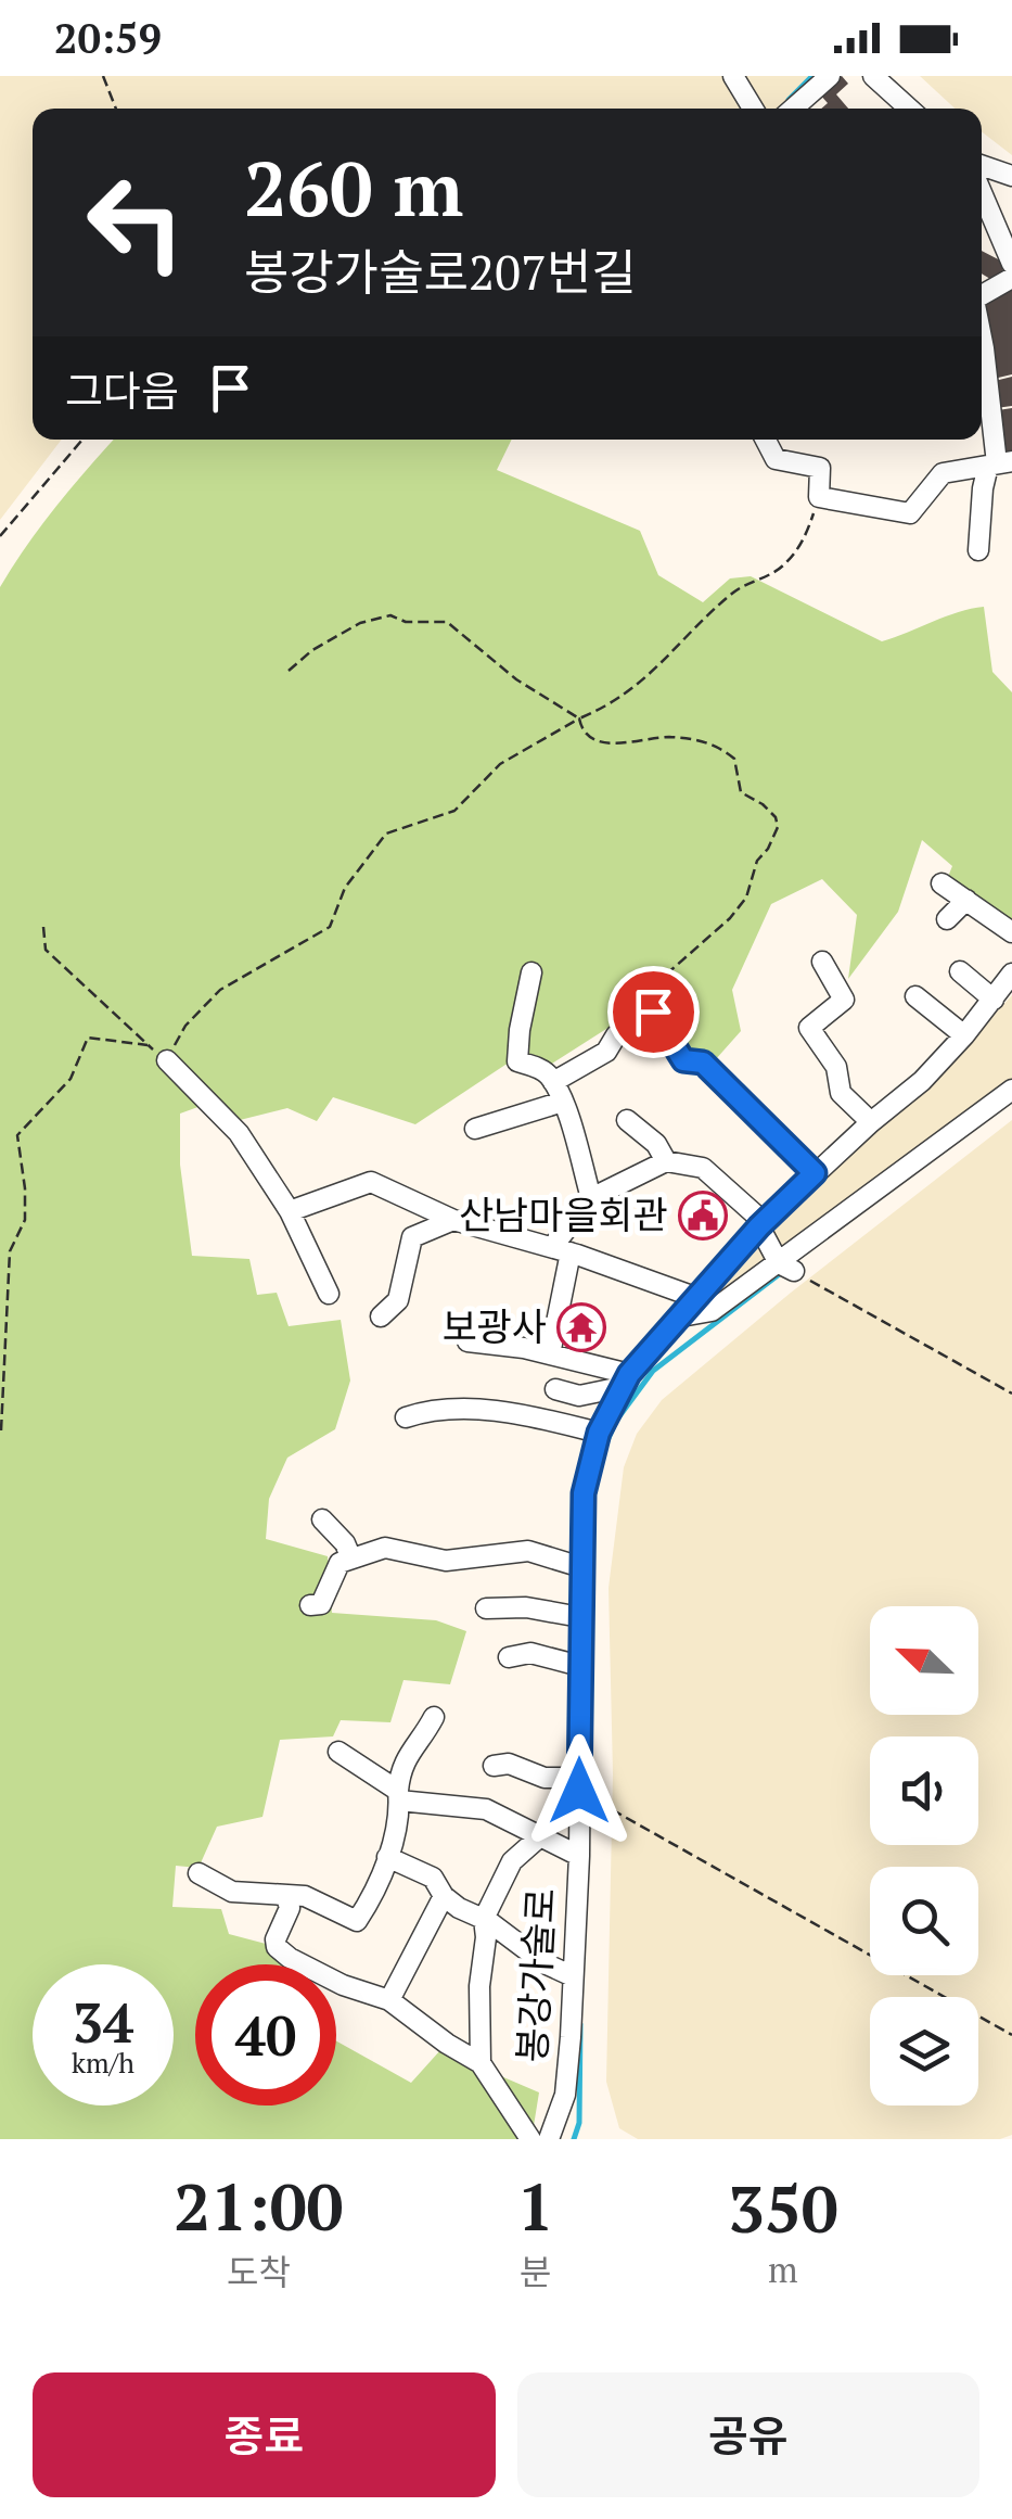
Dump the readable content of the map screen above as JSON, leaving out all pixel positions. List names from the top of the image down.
{
  "streets": {
    "street": ["봉강가술로"]
  },
  "places": {
    "public building": ["산남마을회관"],
    "temple": ["보광사"]
  },
  "north": "top left",
  "page": {
    "status": "20:59",
    "turn": ["260 m", "봉강가술로207번길"],
    "then": "그다음",
    "speed": "34 km/h",
    "limit": "40",
    "eta": [
      "21:00",
      "도착",
      "1",
      "분",
      "350",
      "m"
    ],
    "buttons": ["종료", "공유"]
  }
}
